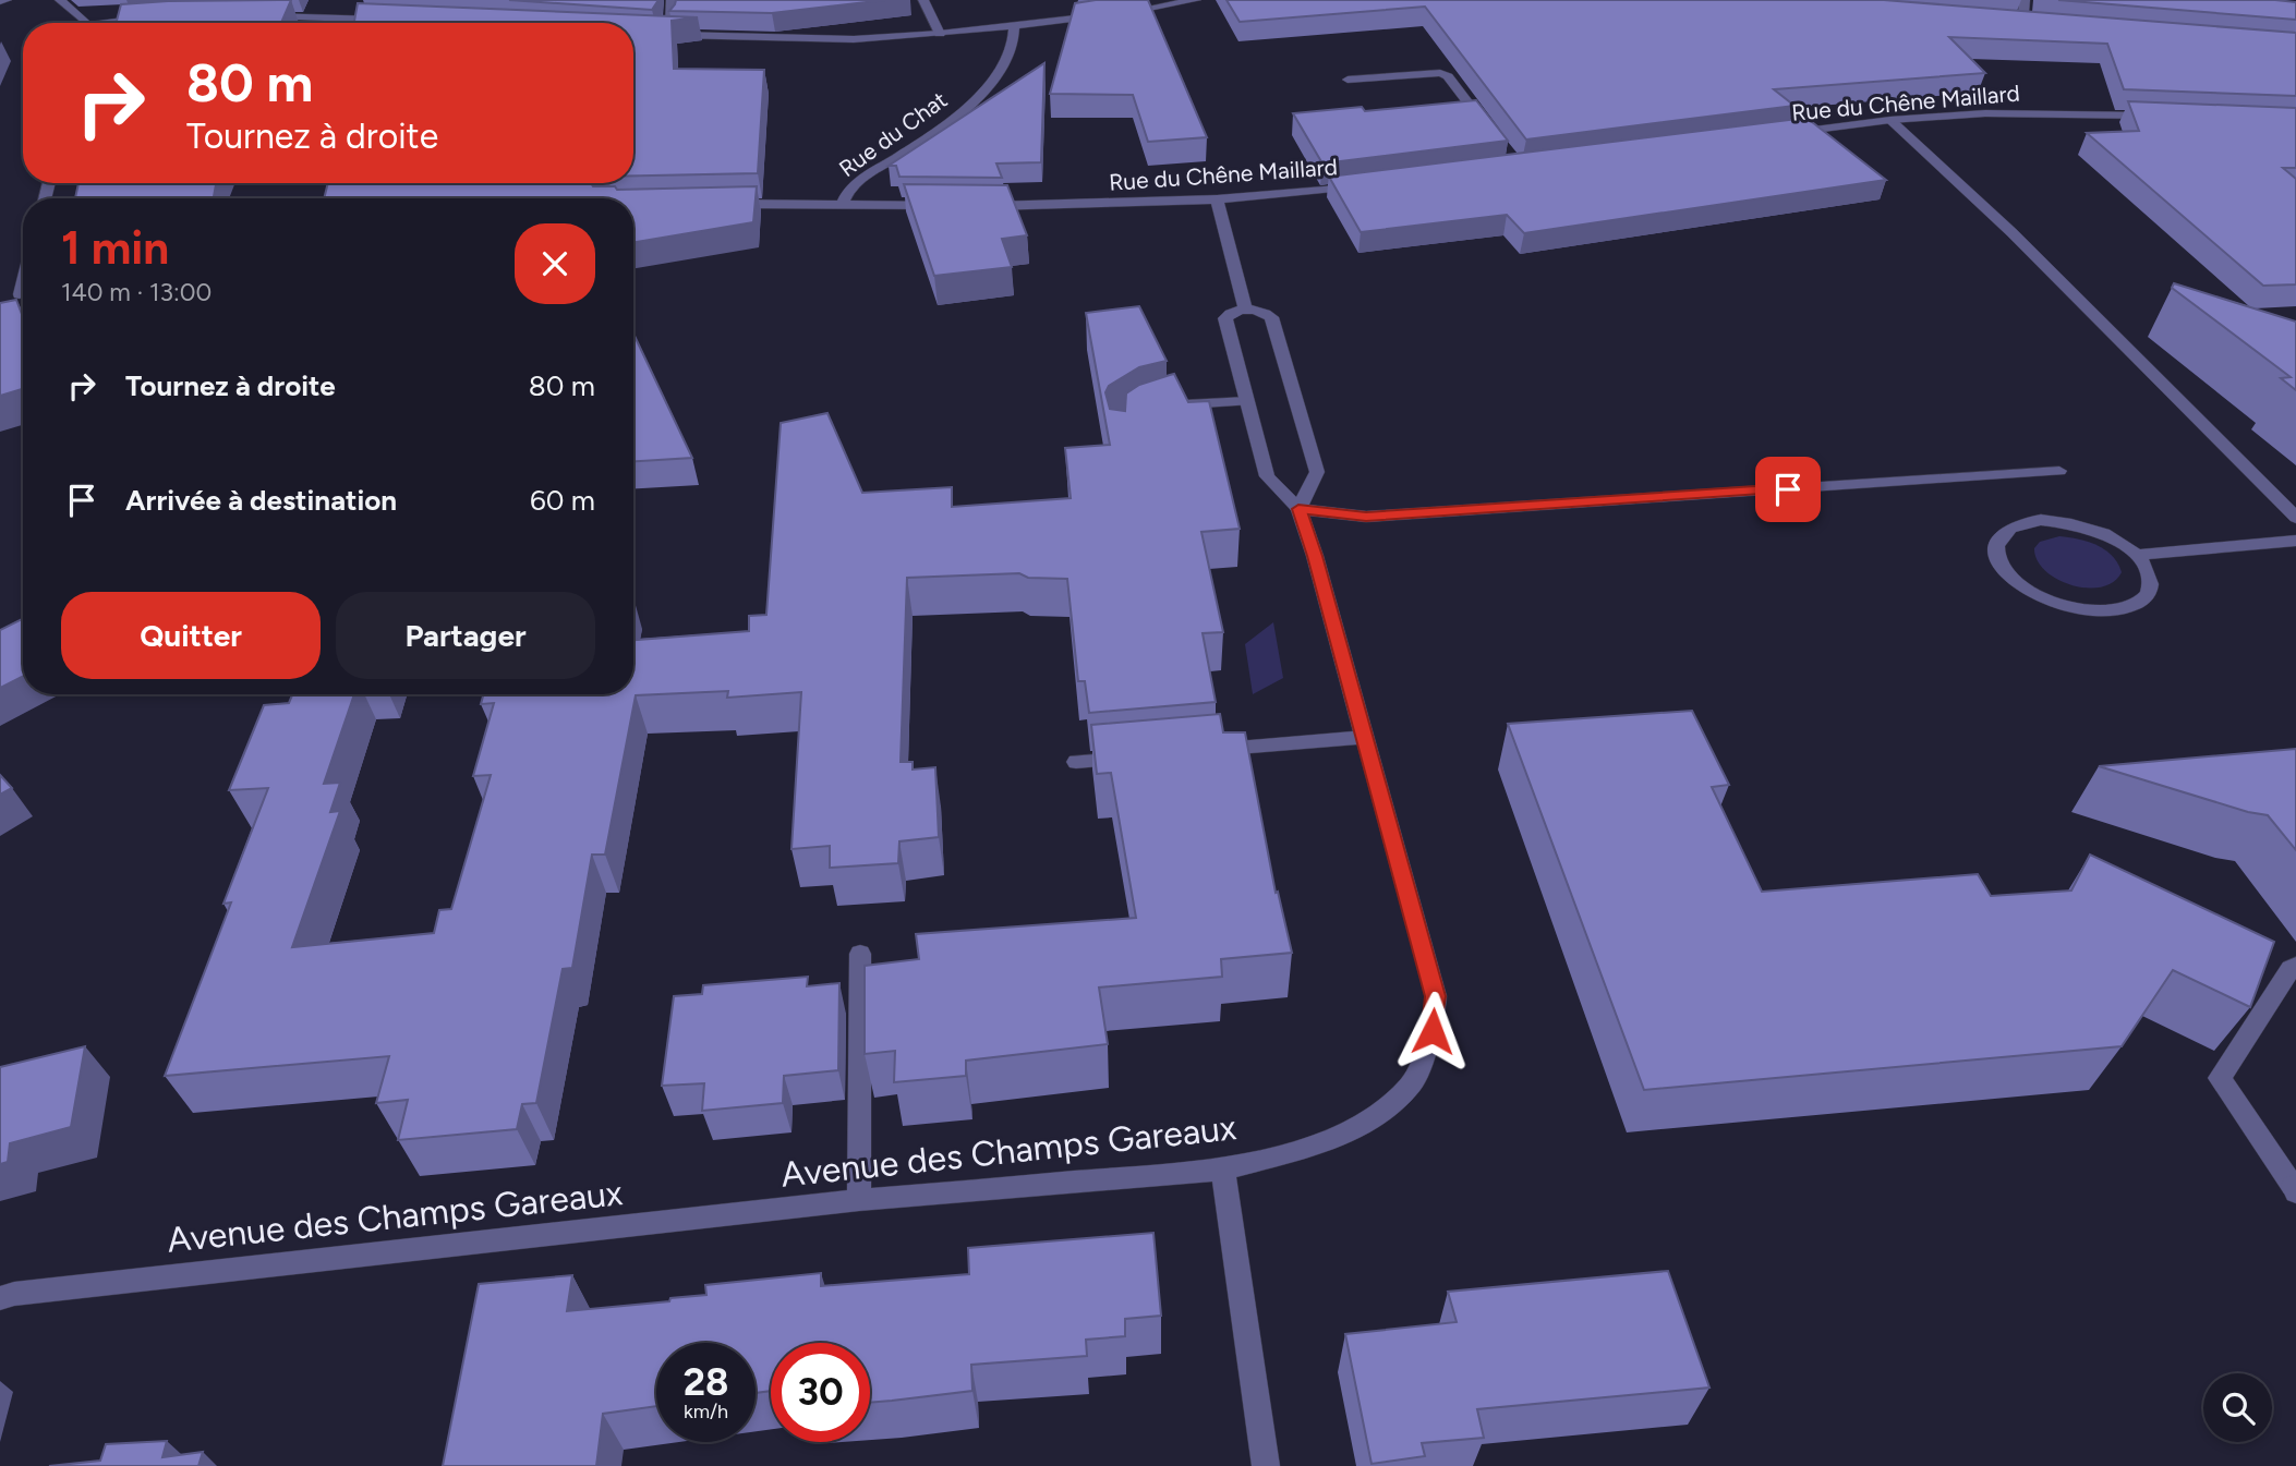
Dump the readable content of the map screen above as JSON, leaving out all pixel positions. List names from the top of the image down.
{
  "streets": {
    "street": ["Rue du Chêne Maillard", "Rue du Chat", "Avenue des Champs Gareaux"]
  },
  "page": {
    "turn": ["80 m", "Tournez à droite"],
    "heading": ["1 min", "140 m · 13:00"],
    "list": [
      {
        "name": "Tournez à droite",
        "value": "80 m"
      },
      {
        "name": "Arrivée à destination",
        "value": "60 m"
      }
    ],
    "buttons": ["Quitter", "Partager"],
    "speed": "28 km/h",
    "limit": "30"
  }
}
